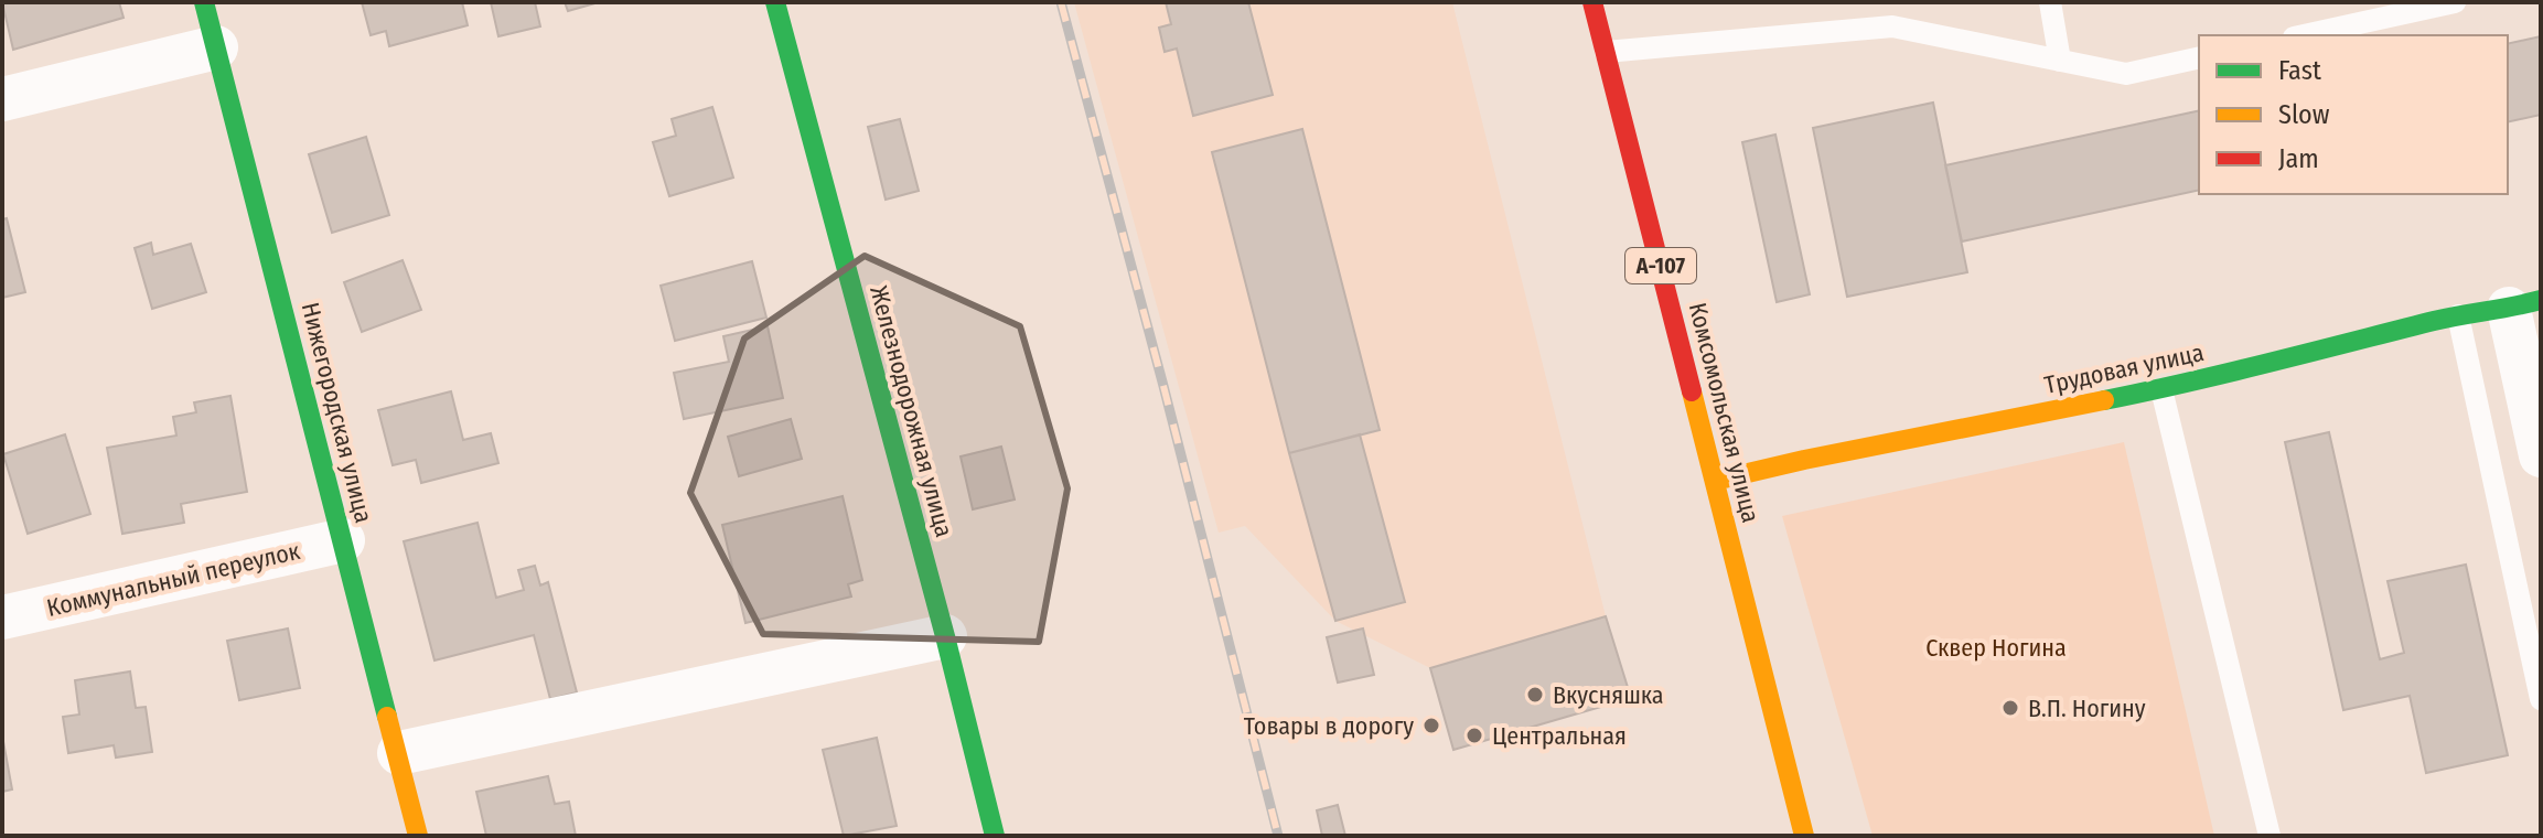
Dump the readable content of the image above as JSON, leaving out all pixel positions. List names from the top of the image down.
{
  "streets": {
    "street": [
      "А-107",
      "Трудовая улица",
      "Железнодорожная улица",
      "Нижегородская улица",
      "Комсомольская улица",
      "Коммунальный переулок"
    ]
  },
  "crossings": [
    ["Трудовая улица", "Комсомольская улица"],
    ["Нижегородская улица", "Коммунальный переулок"]
  ],
  "parks": ["Сквер Ногина"],
  "places": [
    "Вкусняшка",
    "В.П. Ногину",
    "Товары в дорогу",
    "Центральная"
  ],
  "legend": ["Fast", "Slow", "Jam"]
}
